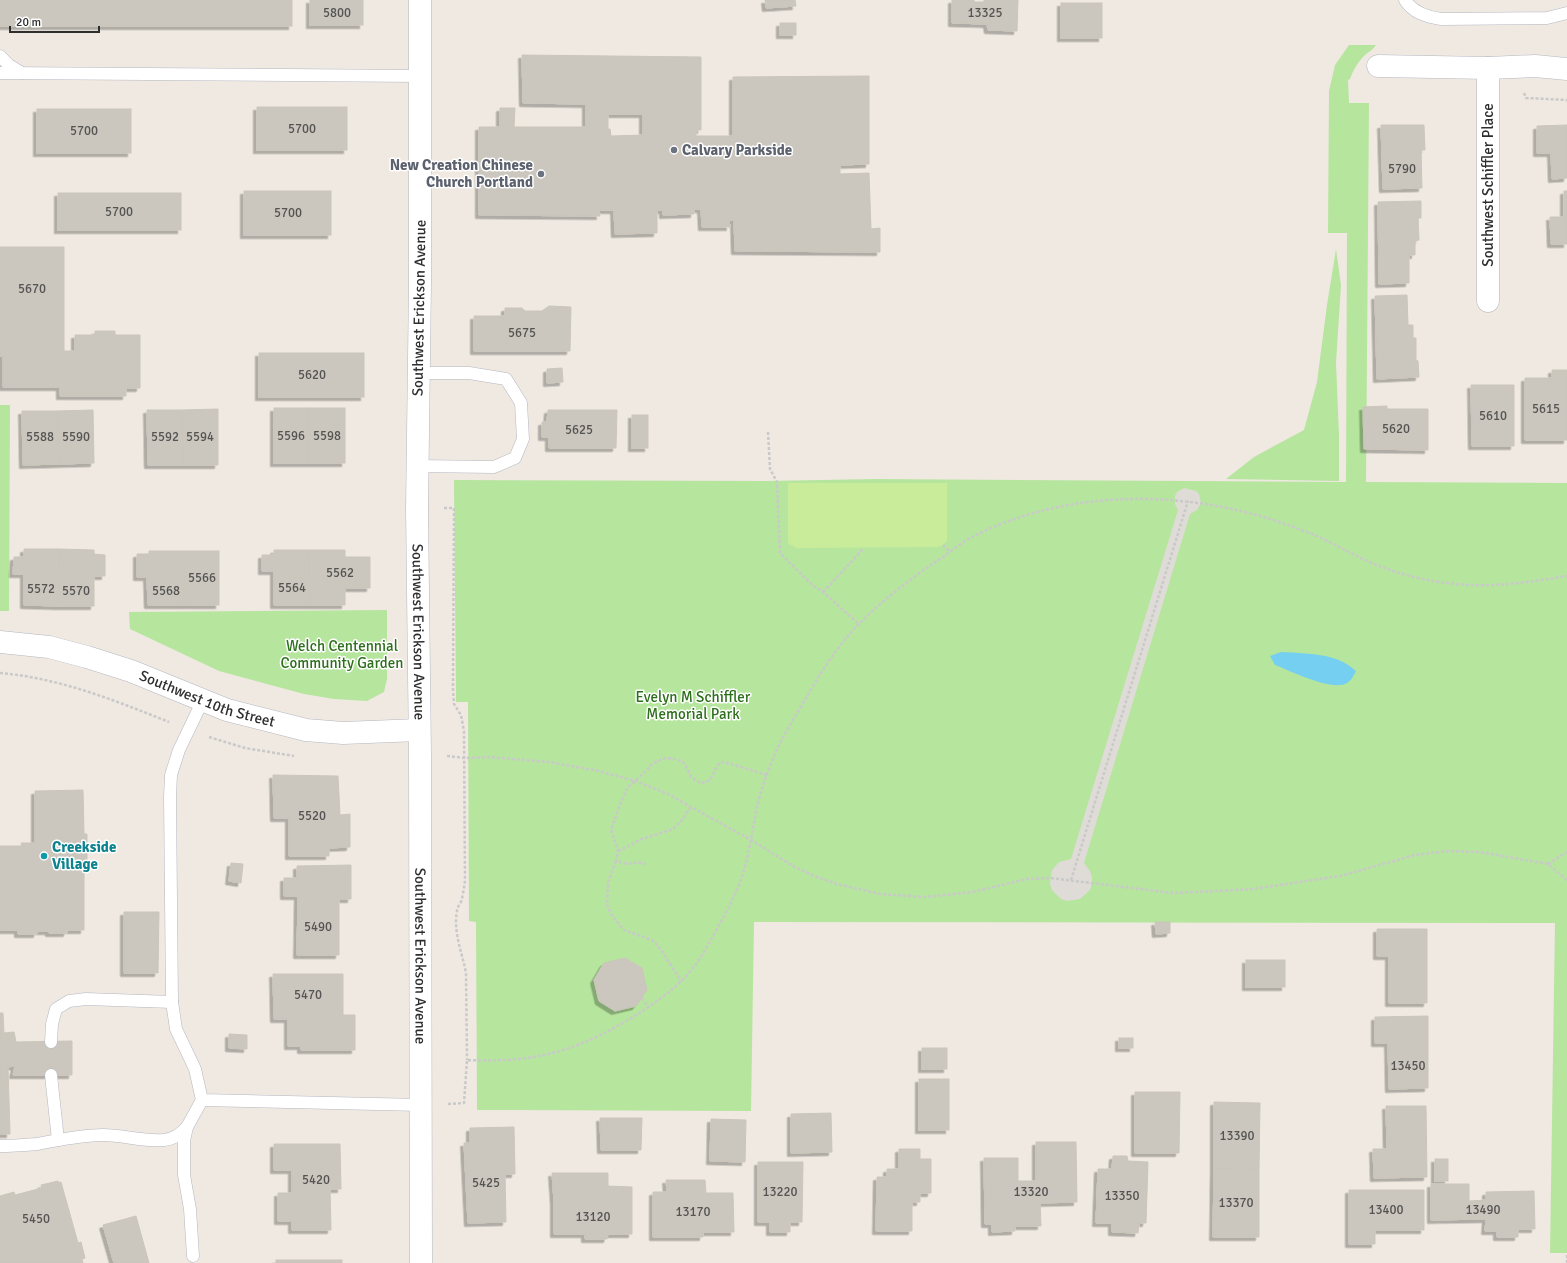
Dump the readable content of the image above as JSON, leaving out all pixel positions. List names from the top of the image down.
{
  "streets": {
    "street": ["Southwest Schiffler Place", "Southwest Erickson Avenue", "Southwest 10th Street"]
  },
  "crossings": [
    ["Southwest Erickson Avenue", "Southwest 10th Street"]
  ],
  "parks": ["Welch Centennial Community Garden", "Evelyn M Schiffler Memorial Park"],
  "places": ["Calvary Parkside", "New Creation Chinese Church Portland", "Creekside Village"],
  "house_numbers": [
    "5800",
    "13325",
    "5700",
    "5700",
    "5790",
    "5700",
    "5700",
    "5670",
    "5675",
    "5620",
    "5615",
    "5610",
    "5620",
    "5625",
    "5596",
    "5598",
    "5588",
    "5590",
    "5592",
    "5594",
    "5562",
    "5566",
    "5564",
    "5572",
    "5570",
    "5568",
    "5520",
    "5490",
    "5470",
    "13450",
    "13390",
    "5420",
    "5425",
    "13220",
    "13320",
    "13350",
    "13370",
    "13400",
    "13490",
    "13170",
    "13120",
    "5450"
  ],
  "scale_bar": "20 m"
}
